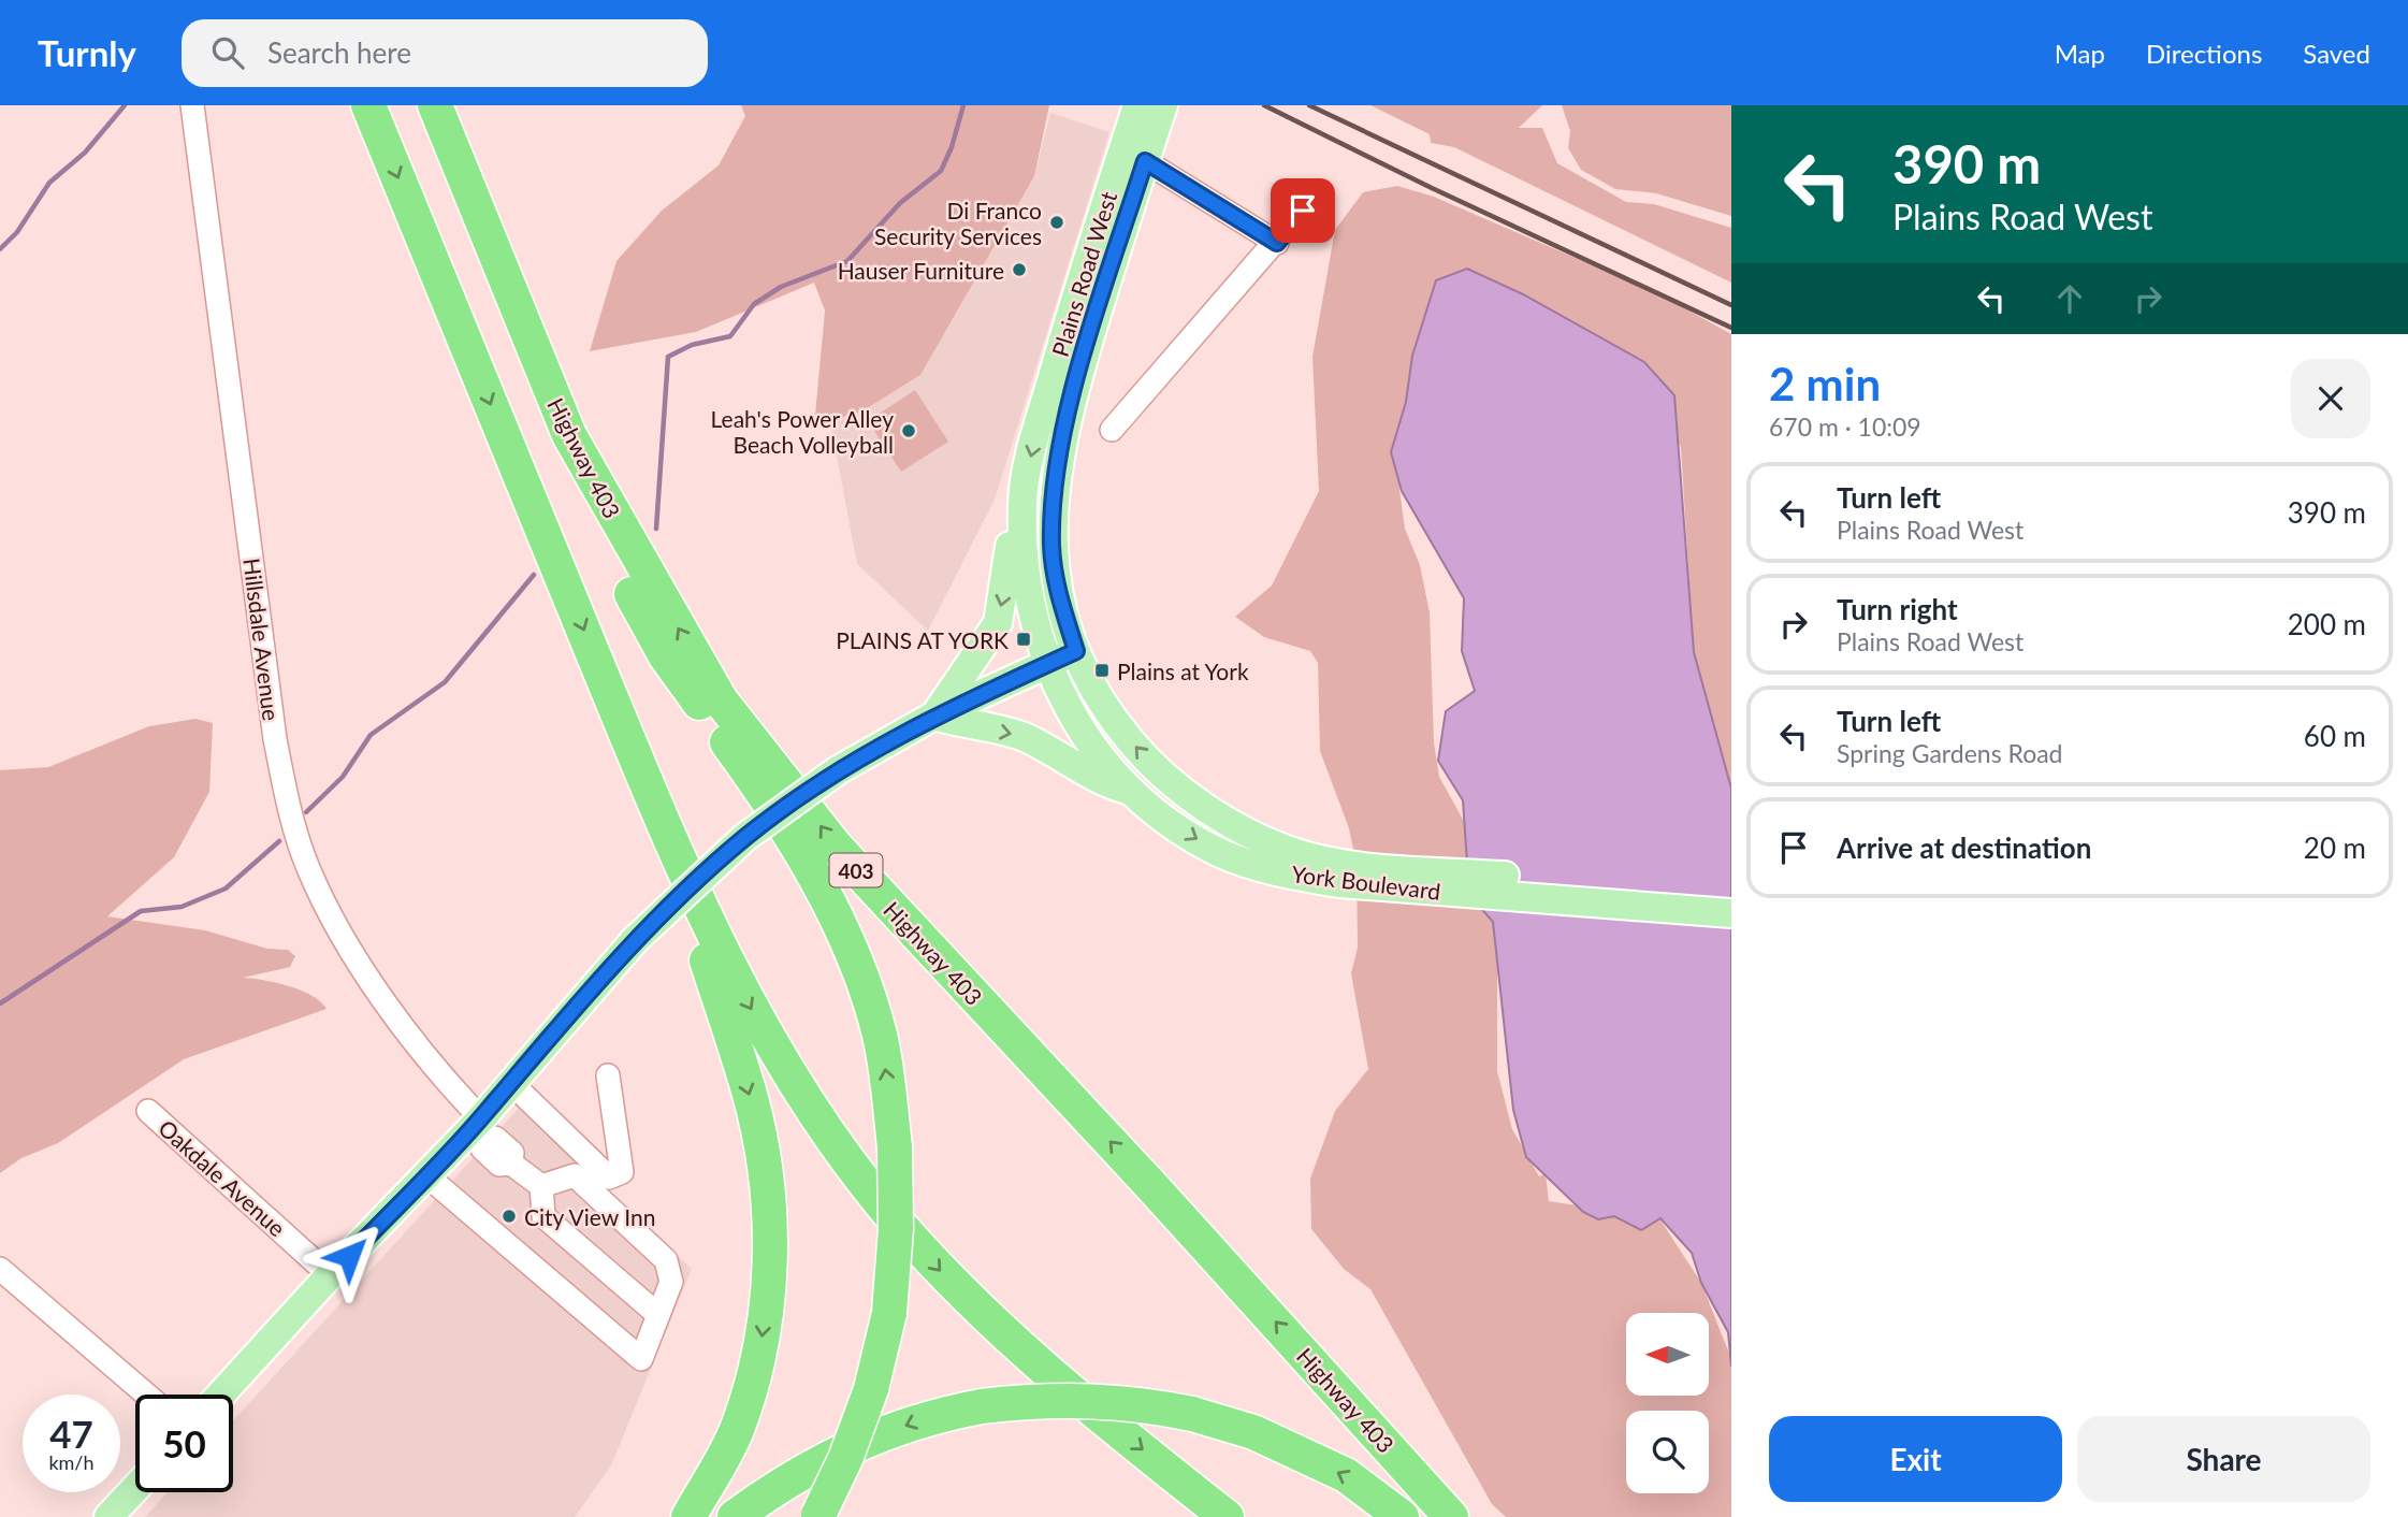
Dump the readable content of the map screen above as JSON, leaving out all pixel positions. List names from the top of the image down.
{
  "streets": {
    "highway": ["Highway 403", "403"],
    "main road": ["Plains Road West", "York Boulevard"],
    "street": ["Hillsdale Avenue", "Oakdale Avenue"]
  },
  "crossings": [
    ["Plains Road West", "York Boulevard"]
  ],
  "places": {
    "other": [
      "Di Franco Security Services",
      "Hauser Furniture",
      "Leah's Power Alley Beach Volleyball",
      "City View Inn"
    ],
    "transit": ["PLAINS AT YORK", "Plains at York"]
  },
  "north": "left",
  "page": {
    "header": "Turnly",
    "search": "Search here",
    "nav": ["Map", "Directions", "Saved"],
    "turn": ["390 m", "Plains Road West"],
    "heading": ["2 min", "670 m · 10:09"],
    "list": [
      {
        "name": "Turn left",
        "note": "Plains Road West",
        "value": "390 m"
      },
      {
        "name": "Turn right",
        "note": "Plains Road West",
        "value": "200 m"
      },
      {
        "name": "Turn left",
        "note": "Spring Gardens Road",
        "value": "60 m"
      },
      {
        "name": "Arrive at destination",
        "value": "20 m"
      }
    ],
    "speed": "47 km/h",
    "limit": "50",
    "buttons": ["Exit", "Share"]
  }
}
